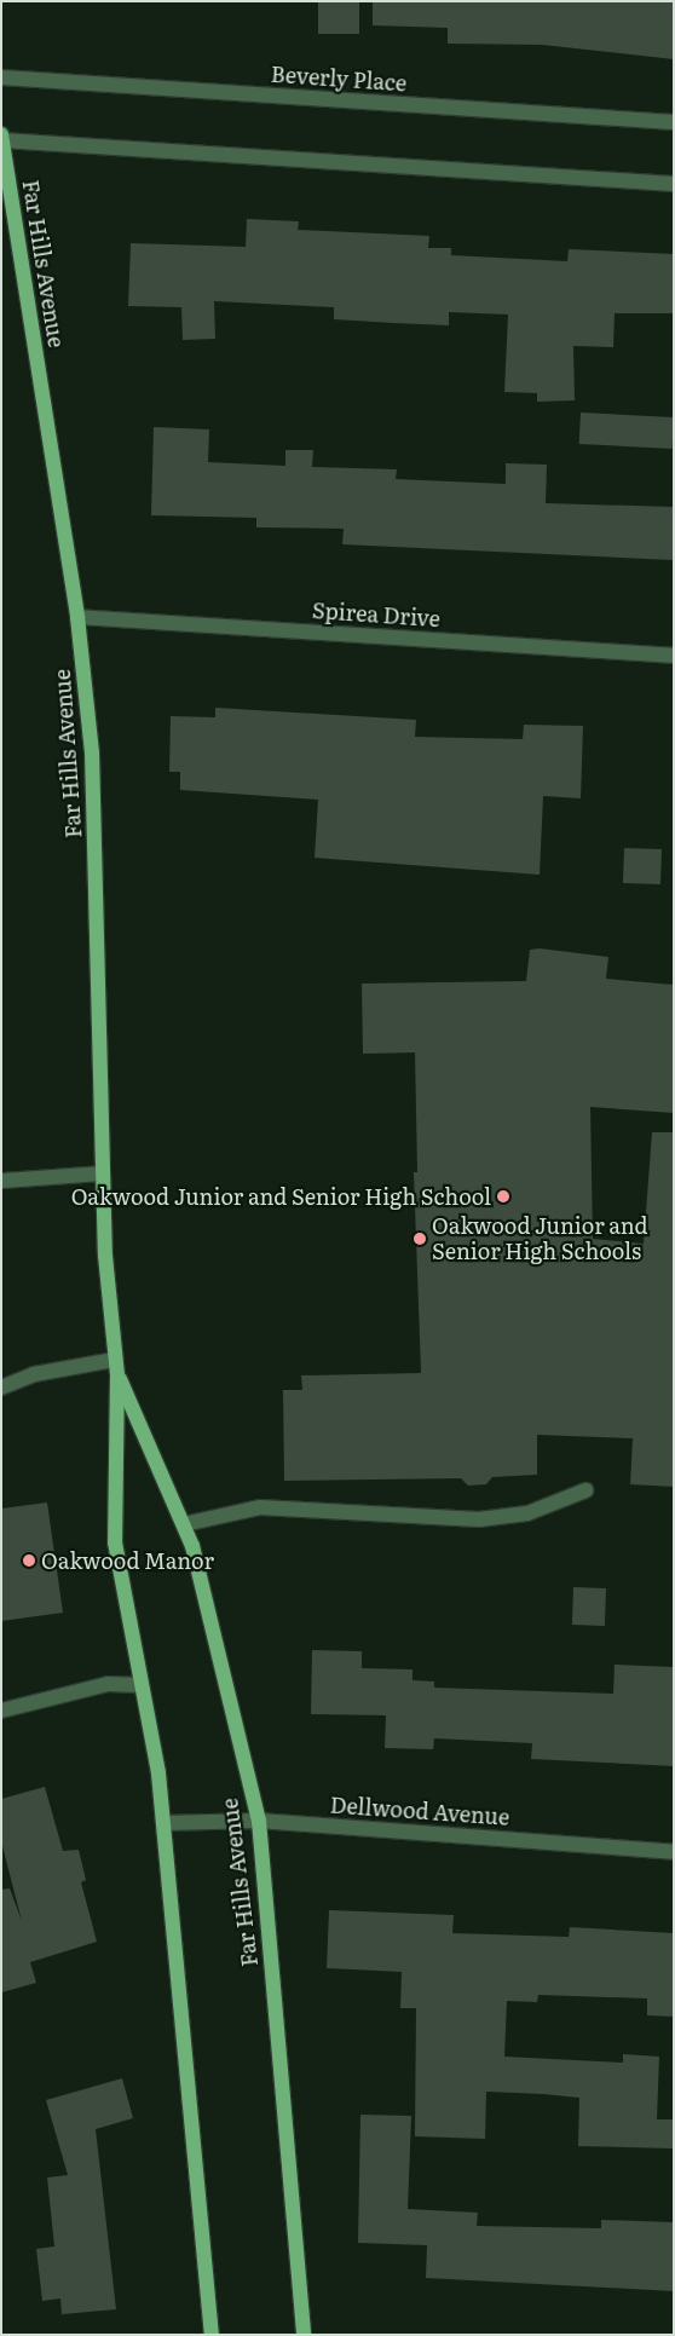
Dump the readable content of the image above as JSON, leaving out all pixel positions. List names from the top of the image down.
{
  "streets": {
    "main road": ["Far Hills Avenue"],
    "street": ["Beverly Place", "Spirea Drive", "Dellwood Avenue"]
  },
  "crossings": [
    ["Far Hills Avenue", "Spirea Drive"],
    ["Far Hills Avenue", "Dellwood Avenue"]
  ],
  "places": ["Oakwood Junior and Senior High School", "Oakwood Junior and Senior High Schools", "Oakwood Manor"]
}
